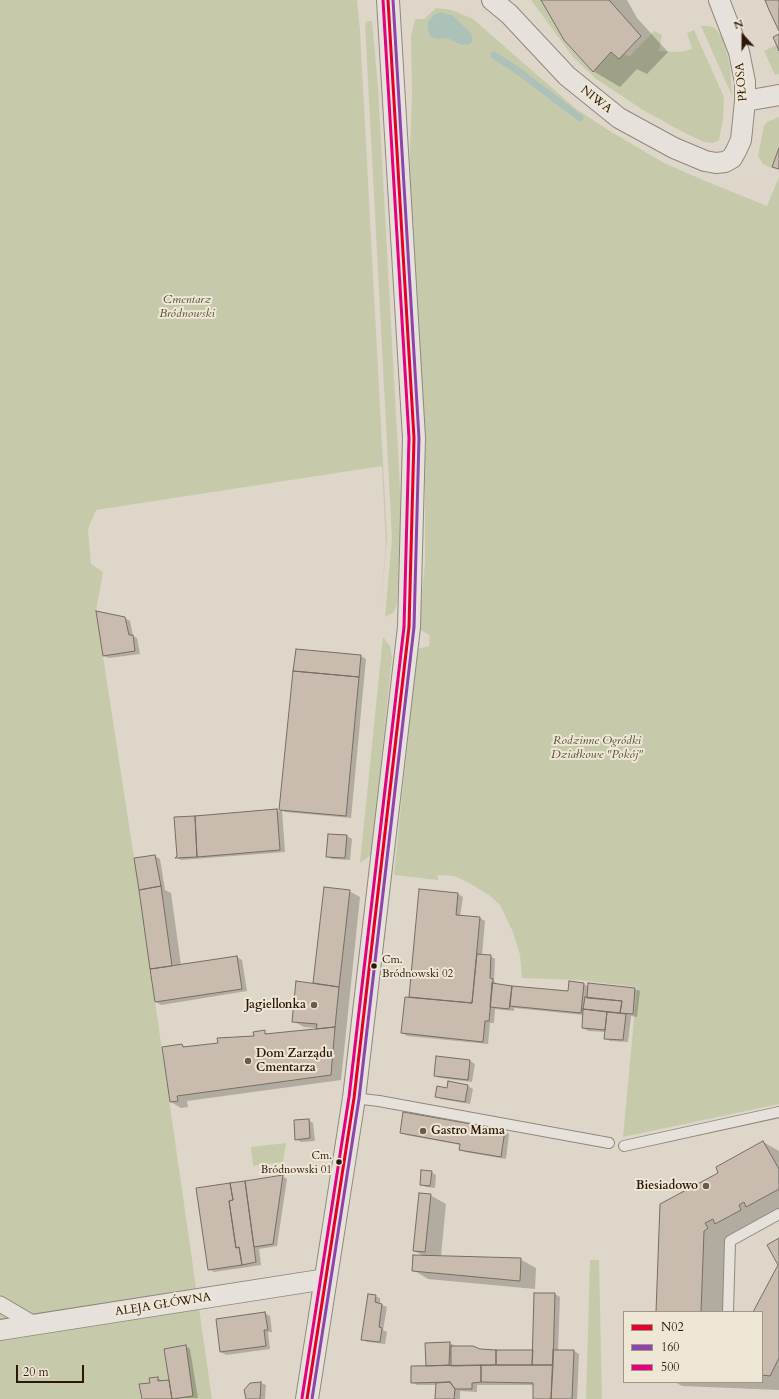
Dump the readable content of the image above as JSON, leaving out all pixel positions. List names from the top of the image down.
{
  "streets": {
    "street": ["PŁOSA", "NIWA", "ALEJA GŁÓWNA"]
  },
  "crossings": [
    ["PŁOSA", "NIWA"]
  ],
  "parks": ["Cmentarz Bródnowski", "Rodzinne Ogródki Działkowe \"Pokój\""],
  "places": [
    "Cm. Bródnowski 02",
    "Jagiellonka",
    "Dom Zarządu Cmentarza",
    "Gastro Mama",
    "Cm. Bródnowski 01",
    "Biesiadowo"
  ],
  "lines": ["transit line N02", "transit line 160", "transit line 500"],
  "legend": ["N02", "160", "500"],
  "scale_bar": "20 m",
  "north": "top"
}
